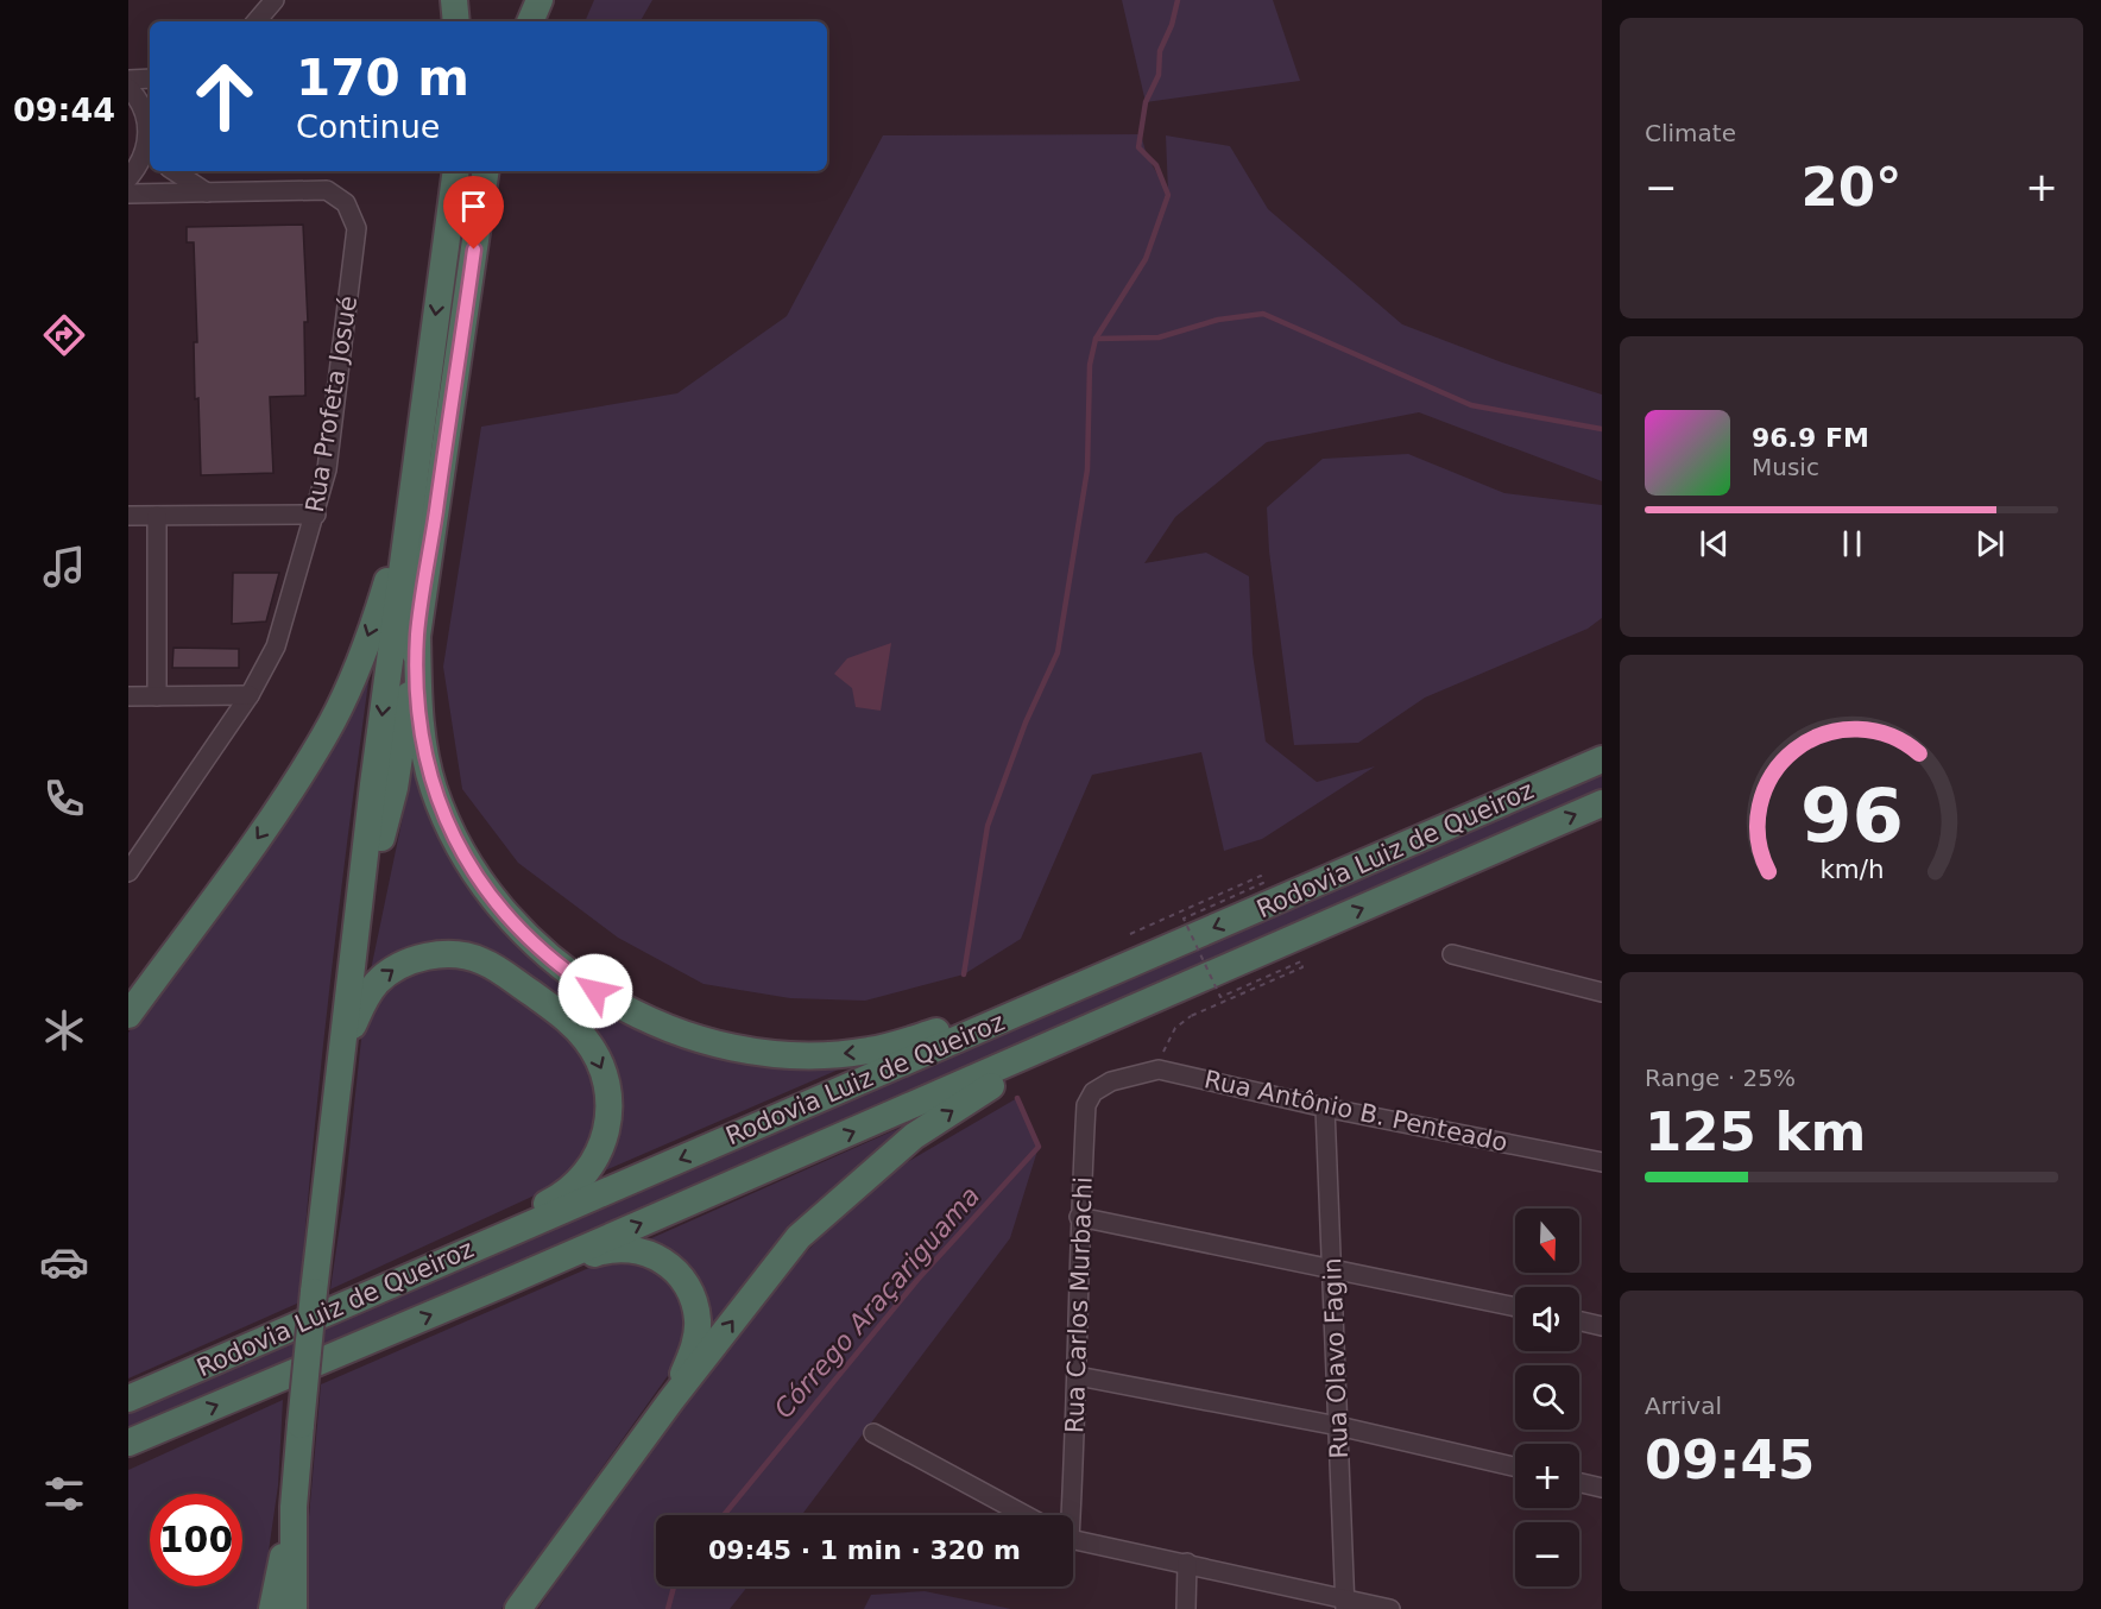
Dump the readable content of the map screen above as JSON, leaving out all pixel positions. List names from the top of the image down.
{
  "streets": {
    "highway": ["Rodovia Luiz de Queiroz"],
    "street": [
      "Rua Profeta Josué",
      "Rua Antônio B. Penteado",
      "Rua Carlos Murbachi",
      "Rua Olavo Fagin"
    ]
  },
  "crossings": [
    ["Rua Antônio B. Penteado", "Rua Carlos Murbachi"],
    ["Rua Antônio B. Penteado", "Rua Olavo Fagin"]
  ],
  "water": ["Córrego Araçariguama"],
  "north": "bottom",
  "page": {
    "tabs": "09:44",
    "tile": [
      "Climate",
      ["Range · 25%", "125 km"],
      ["Arrival", "09:45"]
    ],
    "turn": ["170 m", "Continue"],
    "heat": ["−", "20°", "+"],
    "song": ["96.9 FM", "Music"],
    "map_buttons": ["+", "−"],
    "limit": "100",
    "trip": "09:45 · 1 min · 320 m",
    "gauge": ["96", "km/h"]
  }
}
